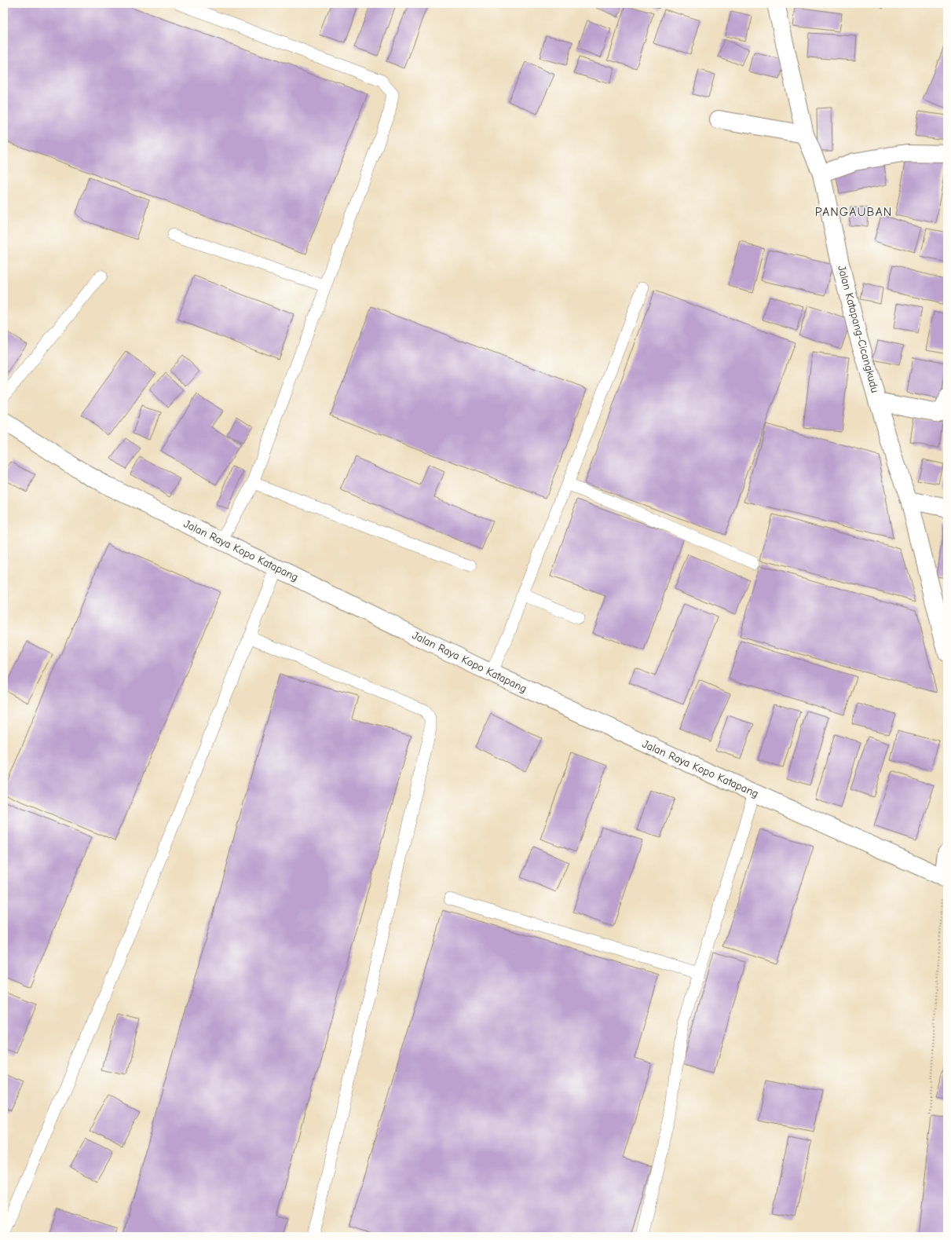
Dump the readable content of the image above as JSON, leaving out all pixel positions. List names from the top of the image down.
{
  "streets": {
    "street": ["Jalan Katapang-Cicangkudu", "Jalan Raya Kopo Katapang"]
  },
  "districts": ["PANGAUBAN"]
}
